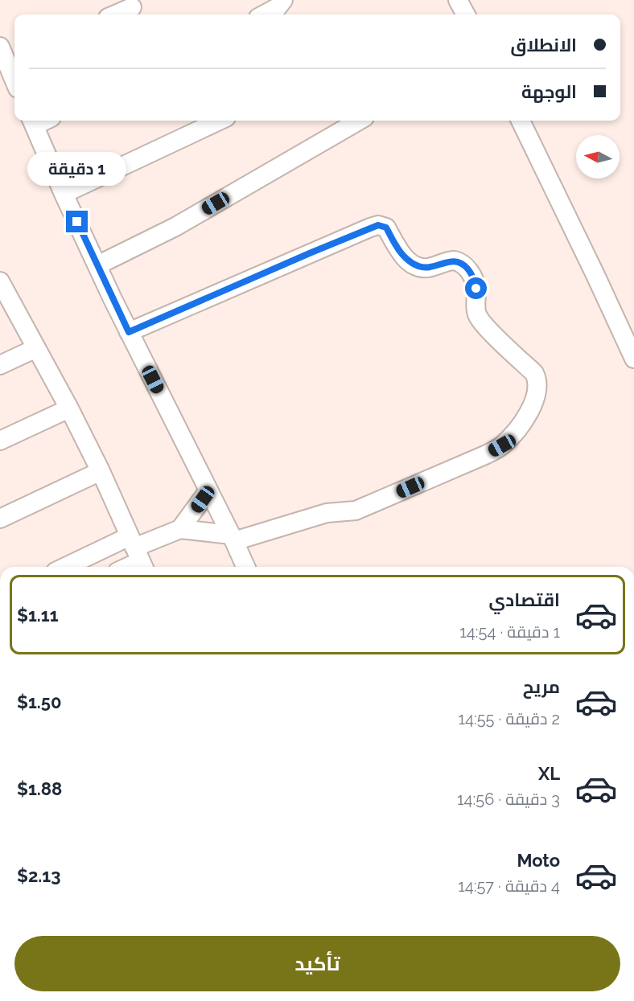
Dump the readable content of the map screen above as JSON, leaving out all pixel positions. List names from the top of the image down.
{
  "north": "left",
  "page": {
    "banner": ["الانطلاق", "الوجهة"],
    "bubble": "1 دقيقة",
    "list": [
      {
        "name": "اقتصادي",
        "note": "1 دقيقة · 14:54",
        "value": "$1.11"
      },
      {
        "name": "مريح",
        "note": "2 دقيقة · 14:55",
        "value": "$1.50"
      },
      {
        "name": "XL",
        "note": "3 دقيقة · 14:56",
        "value": "$1.88"
      },
      {
        "name": "Moto",
        "note": "4 دقيقة · 14:57",
        "value": "$2.13"
      }
    ],
    "buttons": "تأكيد"
  }
}
